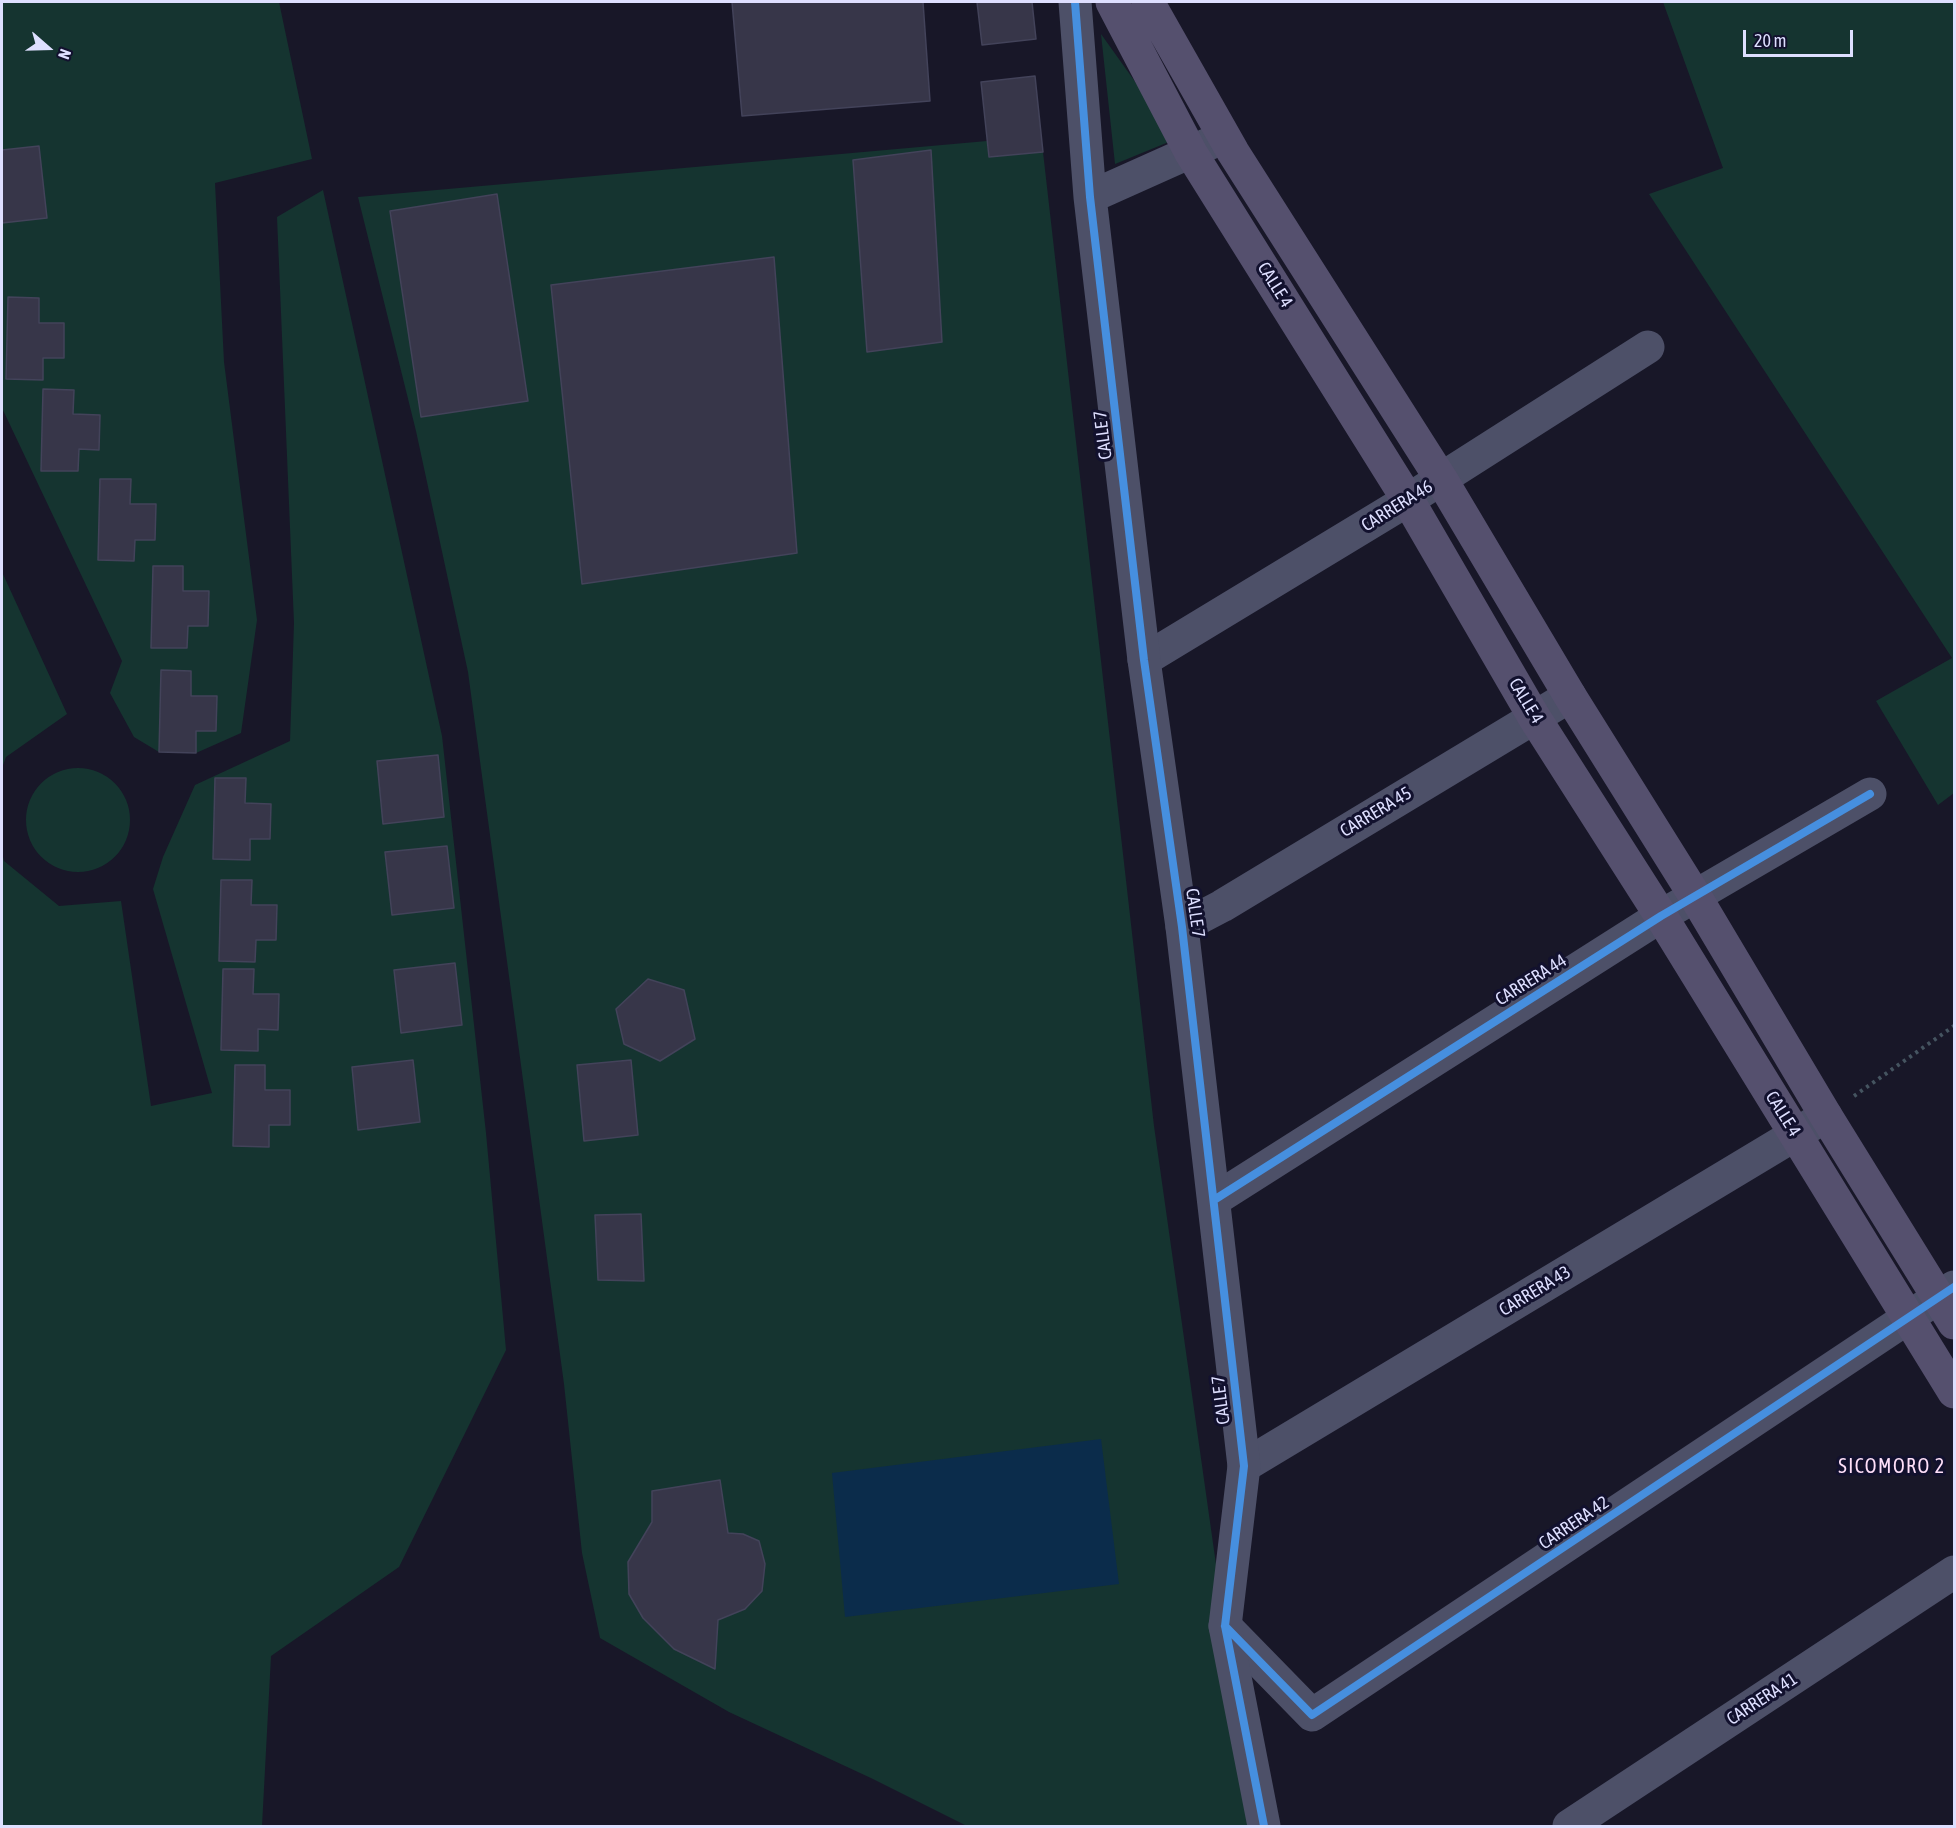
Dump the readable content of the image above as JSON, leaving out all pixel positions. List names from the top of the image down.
{
  "streets": {
    "main road": ["CALLE 4"],
    "street": [
      "CALLE 7",
      "CARRERA 46",
      "CARRERA 45",
      "CARRERA 44",
      "CARRERA 43",
      "CARRERA 42",
      "CARRERA 41"
    ]
  },
  "crossings": [
    ["CALLE 4", "CARRERA 46"],
    ["CALLE 4", "CARRERA 45"],
    ["CALLE 4", "CARRERA 44"],
    ["CALLE 4", "CARRERA 43"],
    ["CALLE 4", "CARRERA 42"],
    ["CALLE 7", "CARRERA 46"],
    ["CALLE 7", "CARRERA 45"],
    ["CALLE 7", "CARRERA 44"],
    ["CALLE 7", "CARRERA 43"],
    ["CALLE 7", "CARRERA 42"]
  ],
  "districts": ["SICOMORO 2"],
  "scale_bar": "20 m",
  "north": "right"
}
